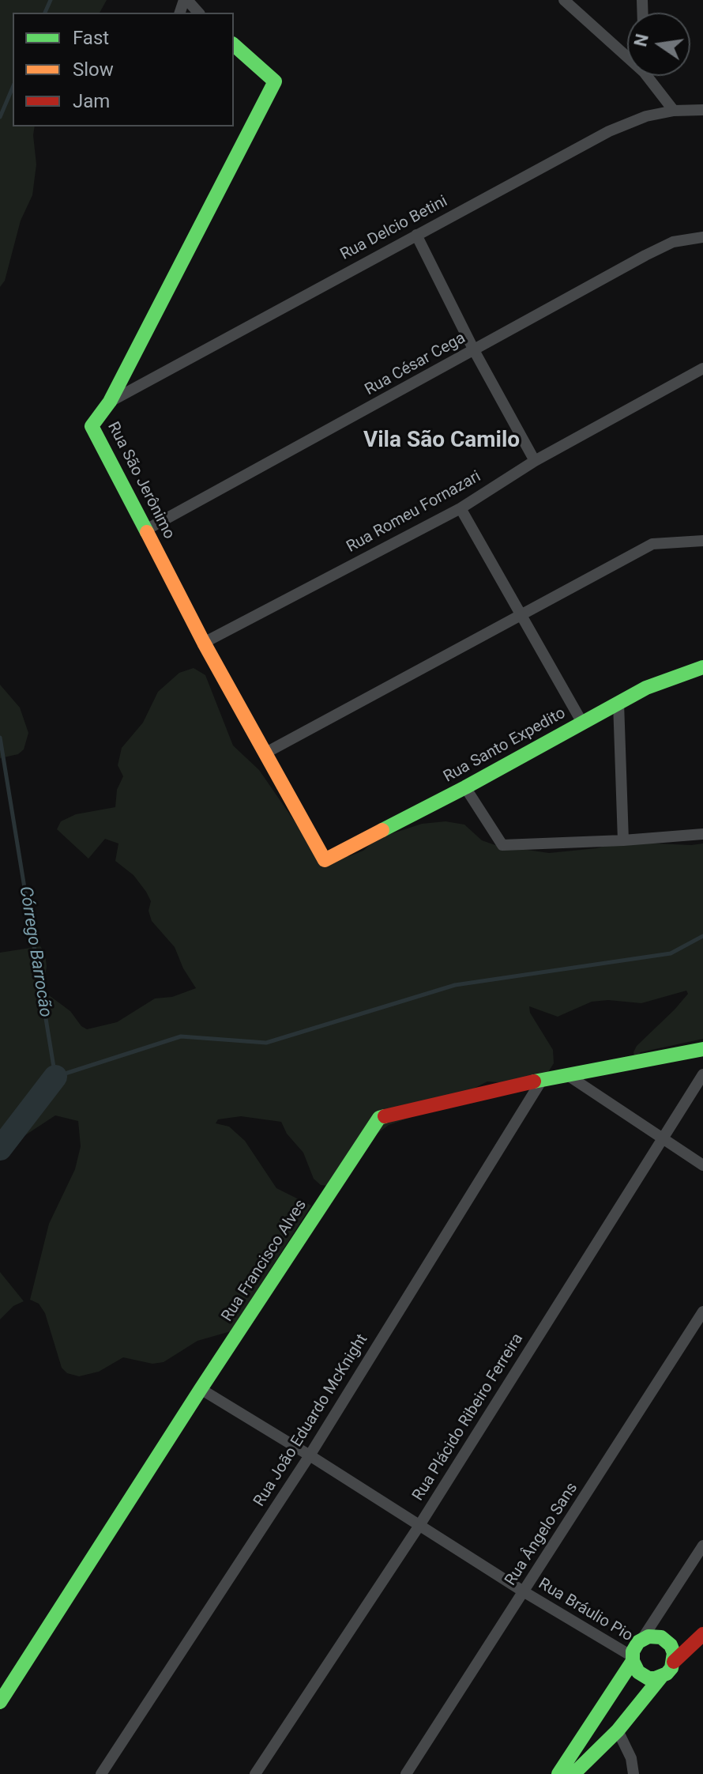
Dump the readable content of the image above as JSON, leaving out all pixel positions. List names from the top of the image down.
{
  "streets": {
    "street": [
      "Rua Delcio Betini",
      "Rua César Cega",
      "Rua São Jerônimo",
      "Rua Romeu Fornazari",
      "Rua Santo Expedito",
      "Rua Francisco Alves",
      "Rua Plácido Ribeiro Ferreira",
      "Rua João Eduardo McKnight",
      "Rua Ângelo Sans",
      "Rua Bráulio Pio"
    ]
  },
  "crossings": [
    ["Rua Delcio Betini", "Rua São Jerônimo"],
    ["Rua César Cega", "Rua São Jerônimo"],
    ["Rua São Jerônimo", "Rua Romeu Fornazari"],
    ["Rua São Jerônimo", "Rua Santo Expedito"],
    ["Rua Francisco Alves", "Rua João Eduardo McKnight"],
    ["Rua Francisco Alves", "Rua Bráulio Pio"],
    ["Rua Plácido Ribeiro Ferreira", "Rua Bráulio Pio"],
    ["Rua João Eduardo McKnight", "Rua Bráulio Pio"],
    ["Rua Ângelo Sans", "Rua Bráulio Pio"]
  ],
  "districts": ["Vila São Camilo"],
  "water": ["Córrego Barrocão"],
  "legend": ["Fast", "Slow", "Jam"],
  "north": "left"
}
